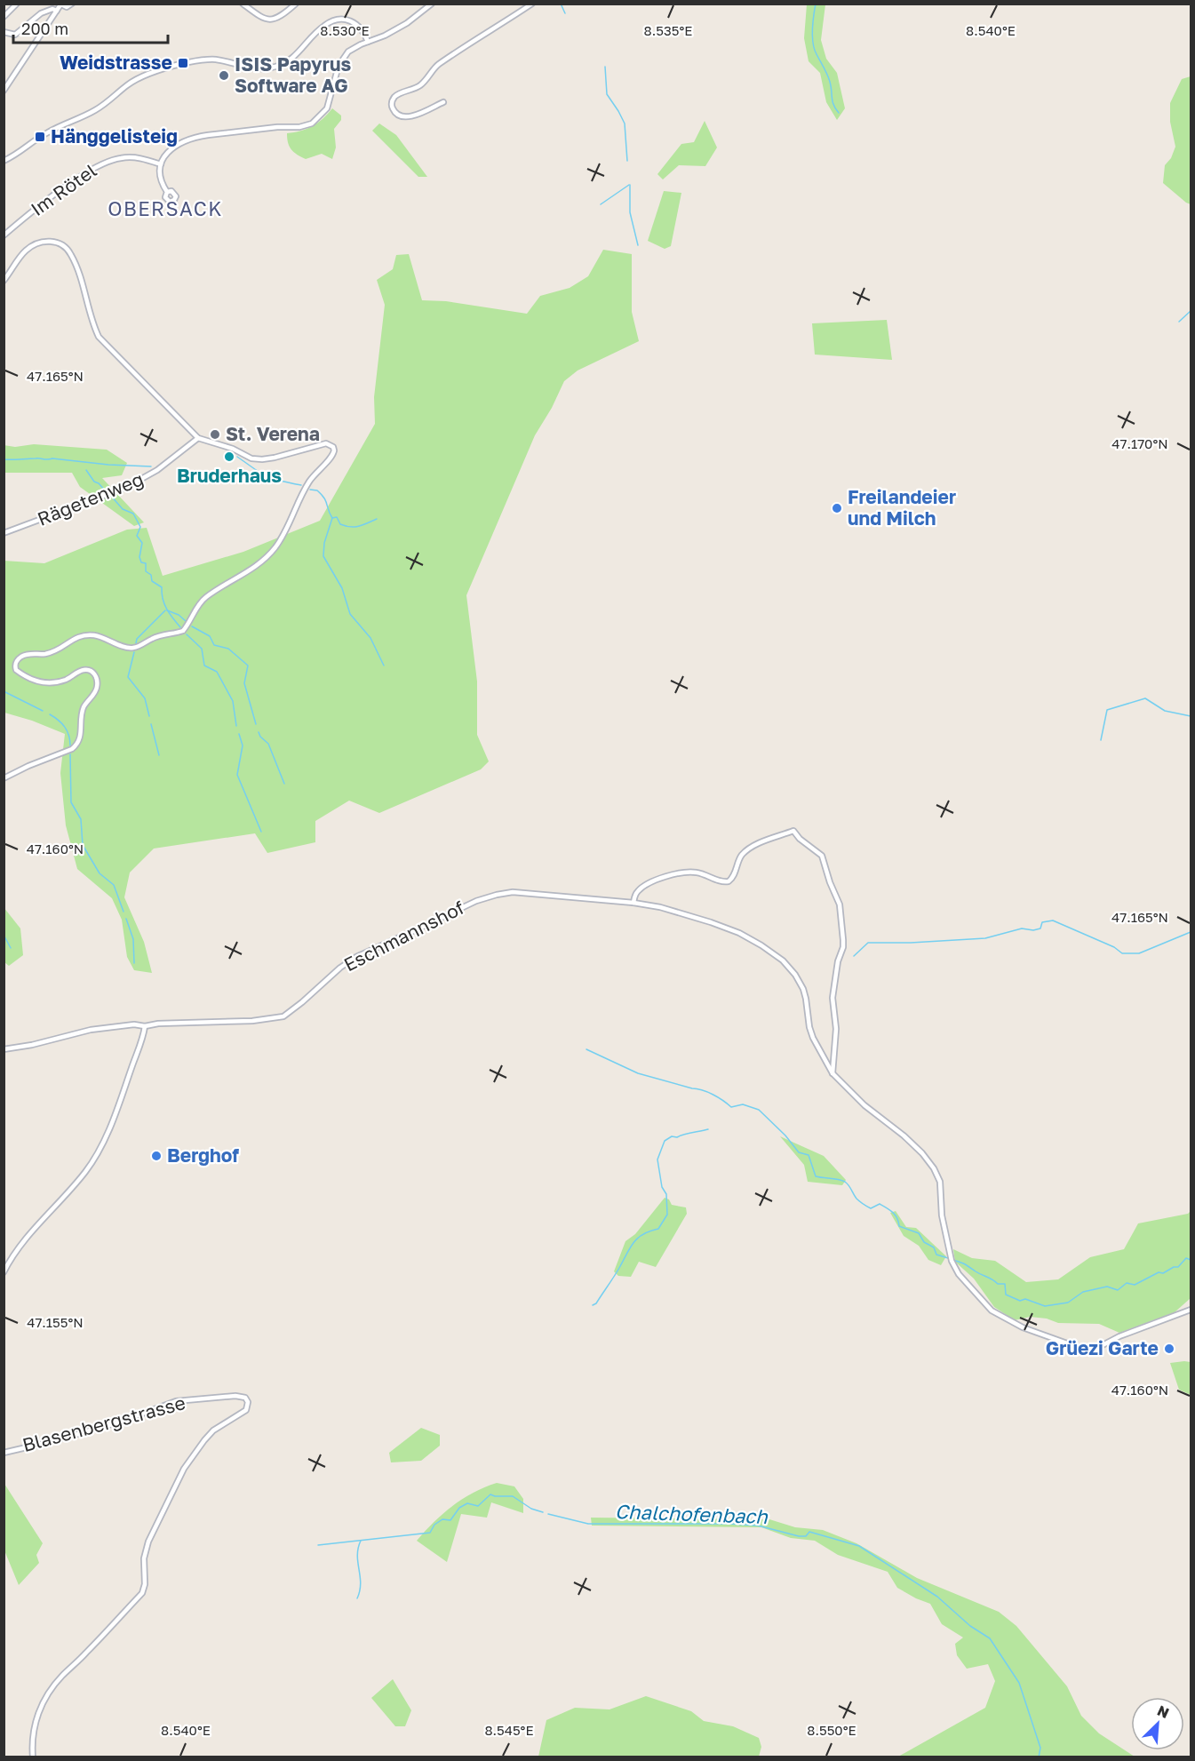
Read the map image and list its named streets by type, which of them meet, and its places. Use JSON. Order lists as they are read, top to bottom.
{
  "streets": {
    "street": [
      "Im Rötel",
      "Rägetenweg",
      "Eschmannshof",
      "Blasenbergstrasse"
    ]
  },
  "districts": ["OBERSACK"],
  "water": ["Chalchofenbach"],
  "places": {
    "transit": ["Weidstrasse", "Hänggelisteig"],
    "other": [
      "ISIS Papyrus Software AG",
      "St. Verena",
      "Bruderhaus",
      "Freilandeier und Milch",
      "Berghof",
      "Grüezi Garte"
    ]
  },
  "scale_bar": "200 m",
  "north": "top right",
  "coordinates": [
    "8.530°E",
    "8.535°E",
    "8.540°E",
    "47.165°N",
    "47.170°N",
    "47.160°N",
    "47.155°N",
    "8.545°E",
    "8.550°E"
  ]
}
